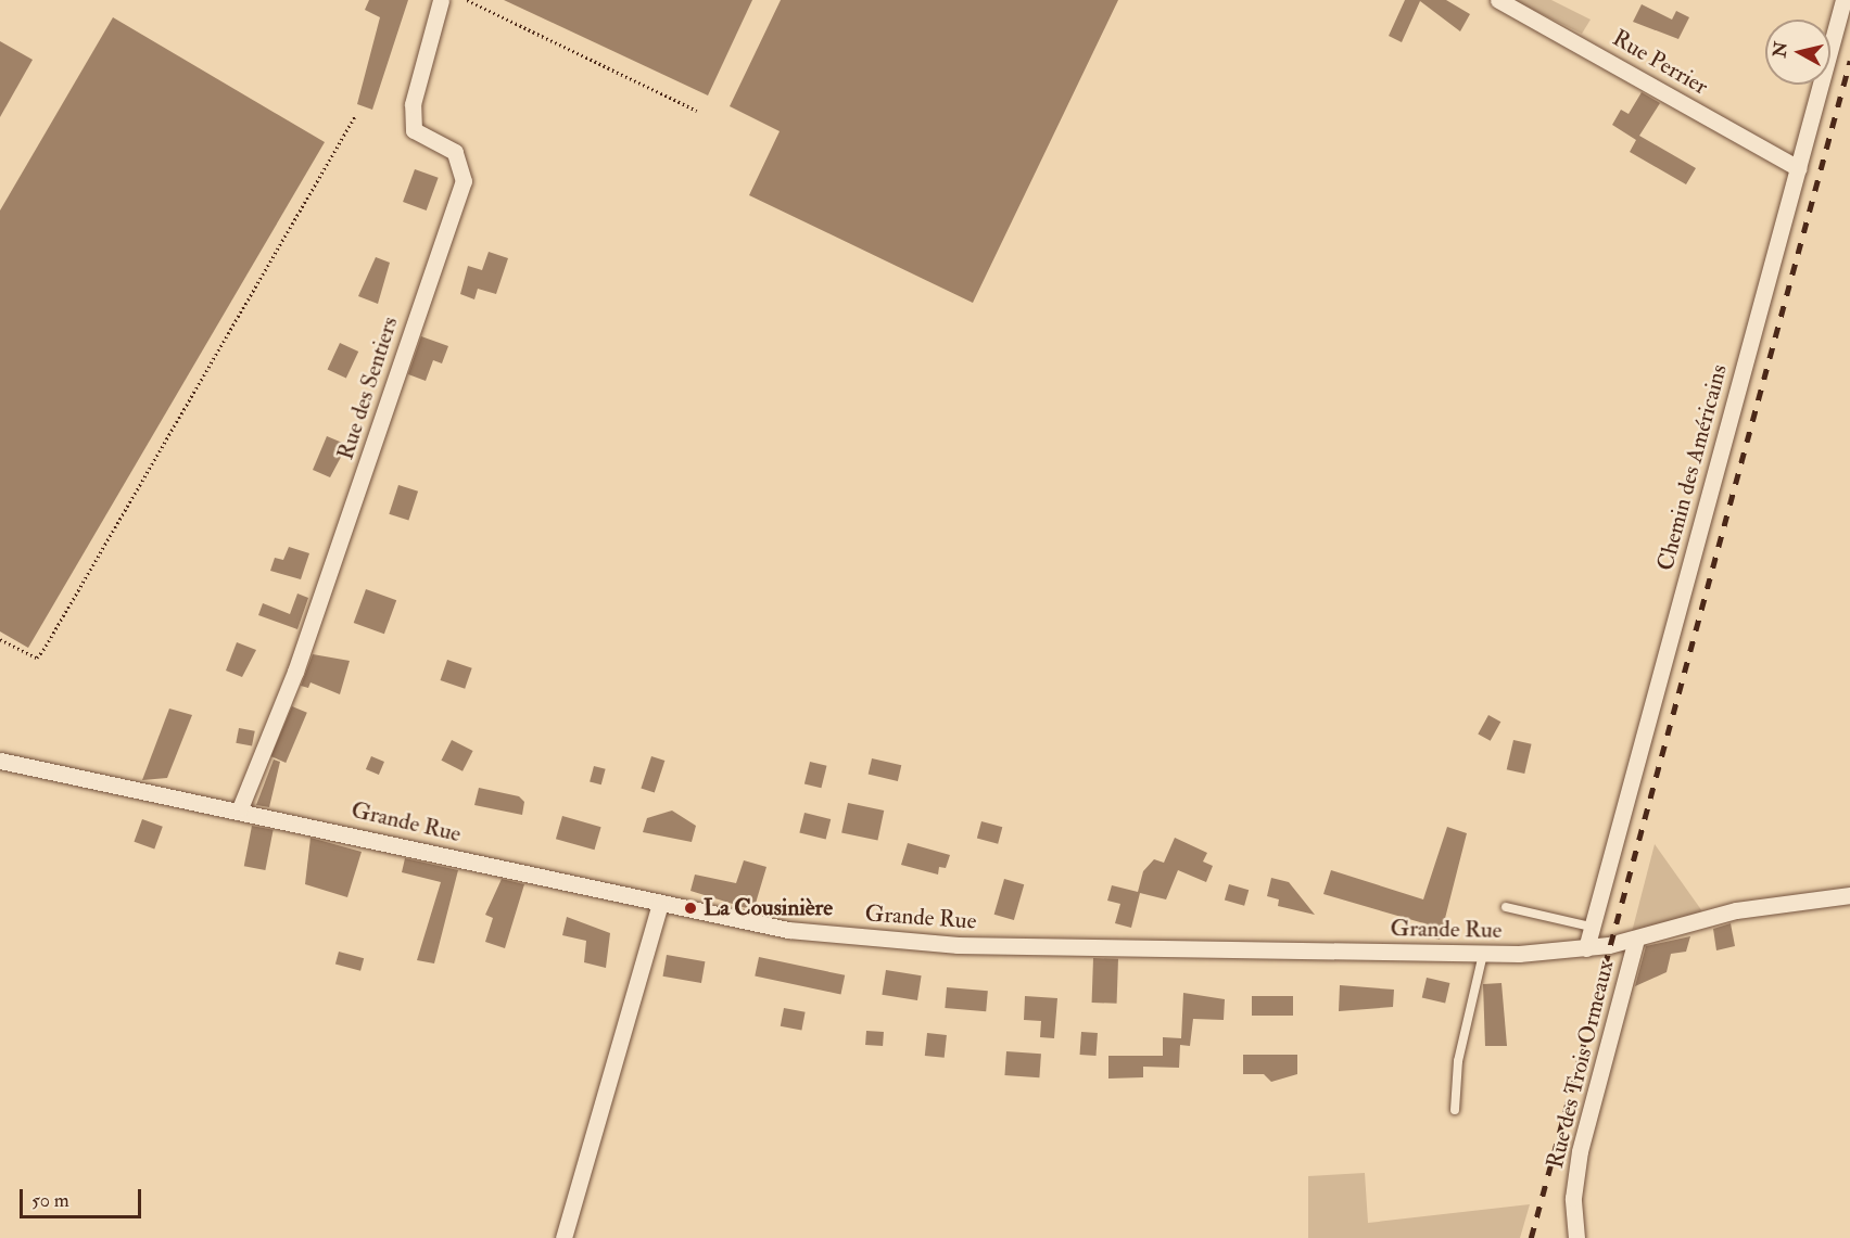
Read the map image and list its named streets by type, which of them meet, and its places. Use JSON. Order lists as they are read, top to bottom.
{
  "streets": {
    "street": [
      "Rue Perrier",
      "Rue des Sentiers",
      "Chemin des Américains",
      "Grande Rue",
      "Rue des Trois Ormeaux"
    ]
  },
  "crossings": [
    ["Rue Perrier", "Chemin des Américains"],
    ["Rue des Sentiers", "Grande Rue"],
    ["Chemin des Américains", "Grande Rue"],
    ["Grande Rue", "Rue des Trois Ormeaux"]
  ],
  "places": ["La Cousinière"],
  "scale_bar": "50 m",
  "north": "left"
}
